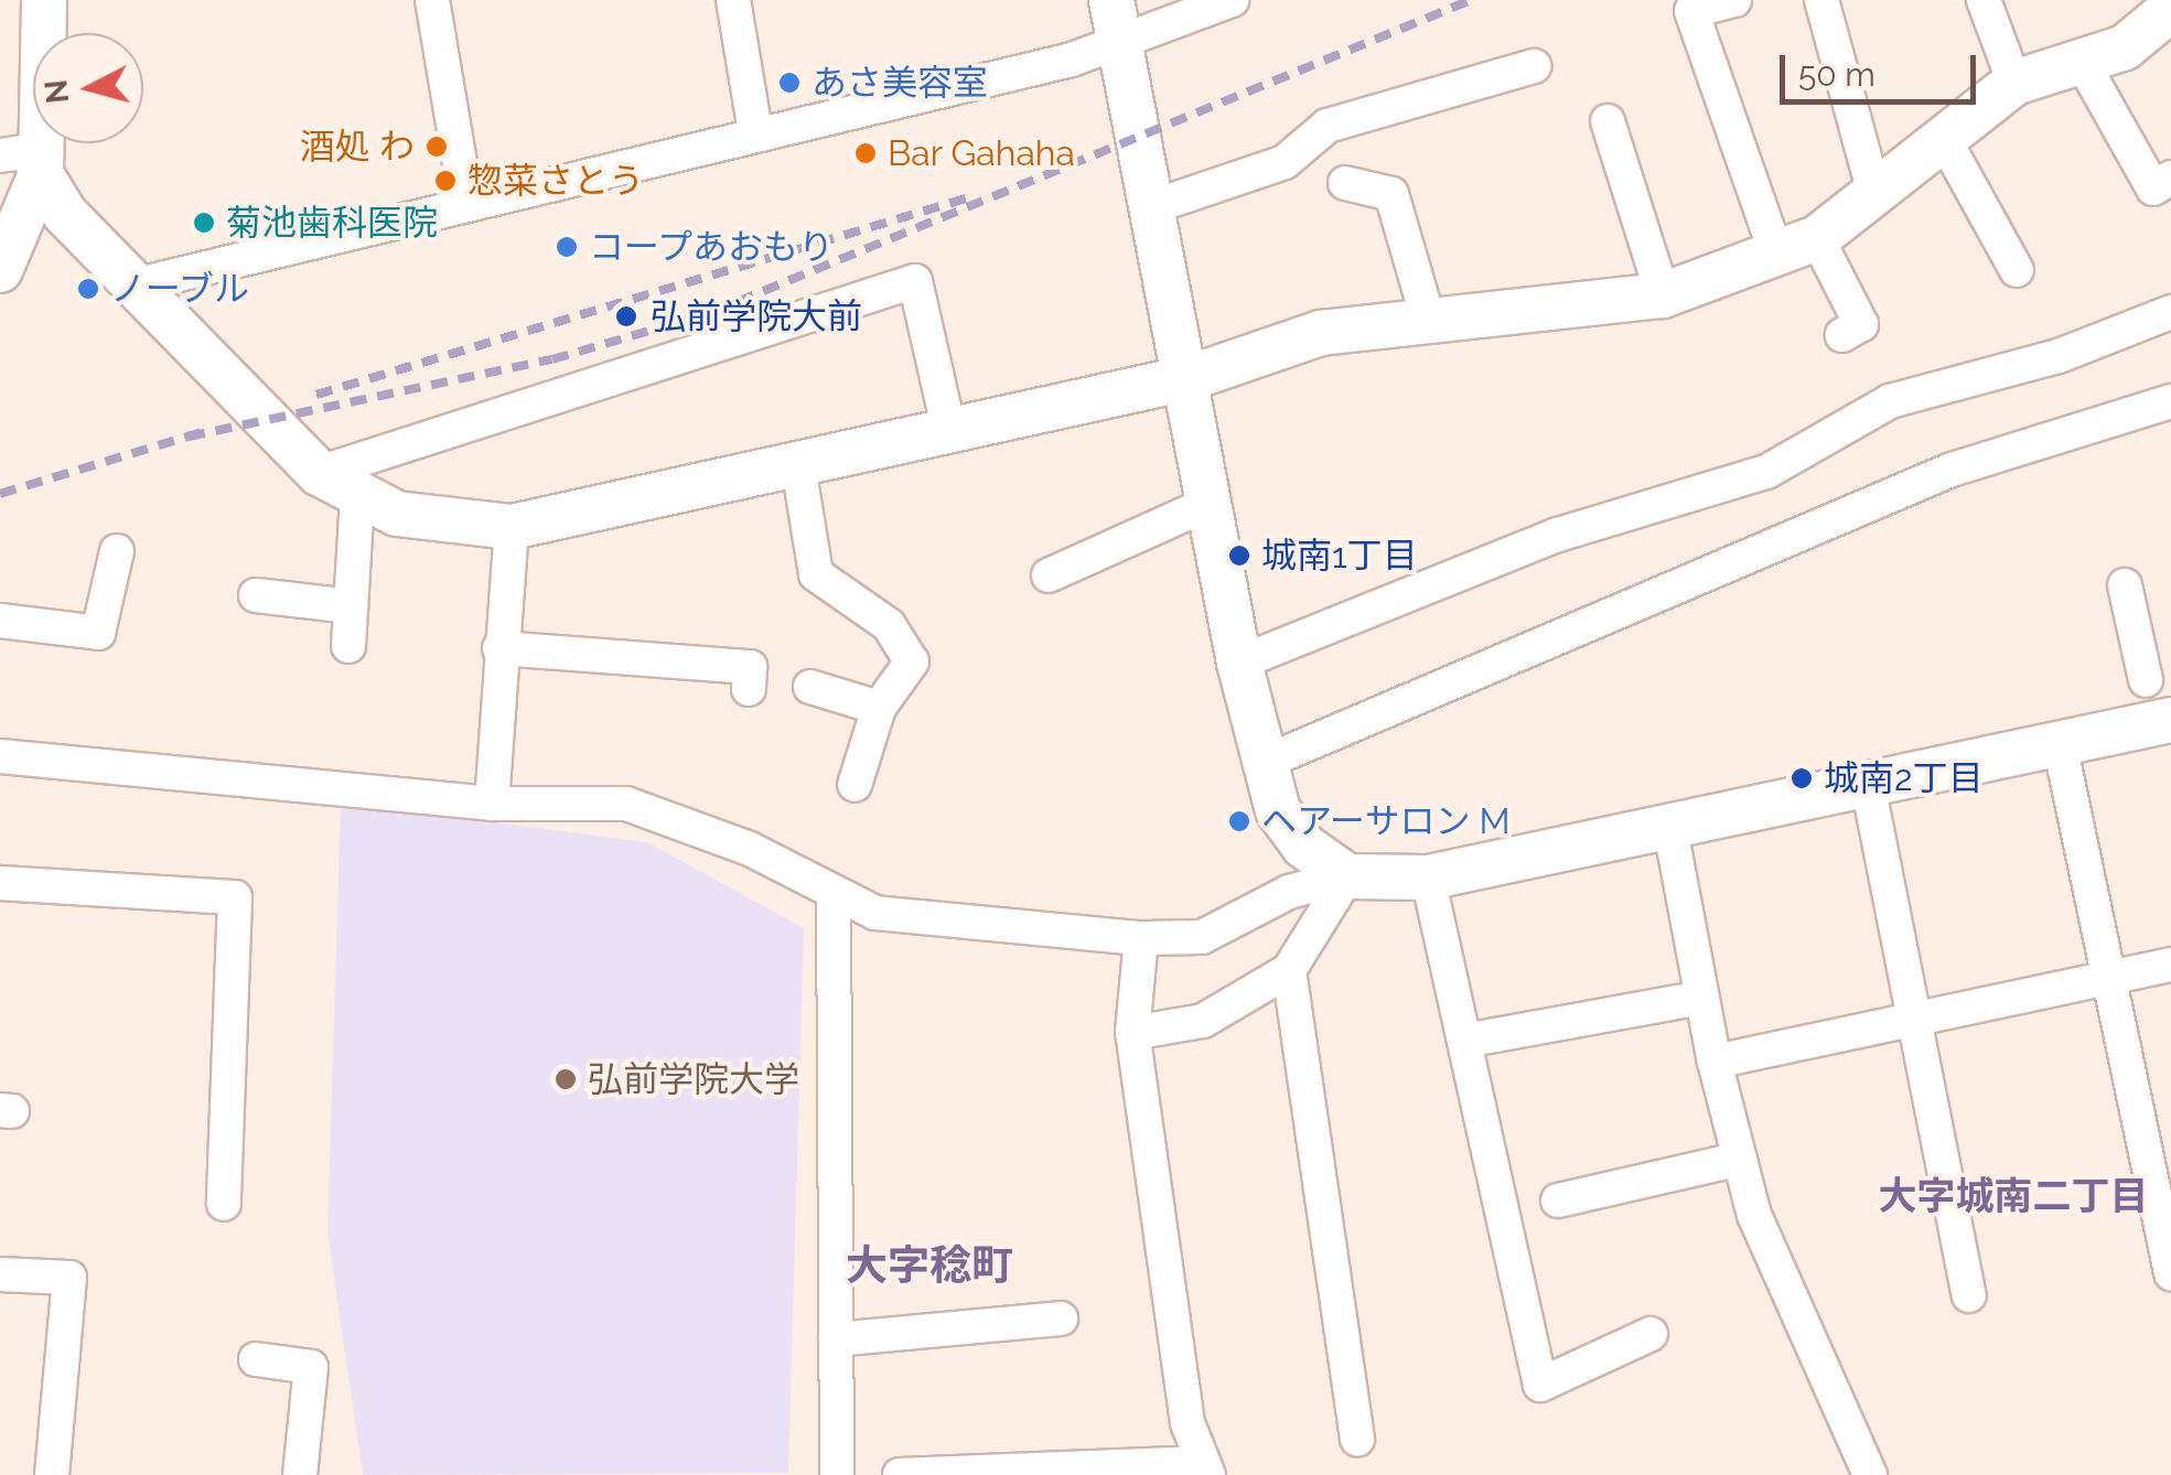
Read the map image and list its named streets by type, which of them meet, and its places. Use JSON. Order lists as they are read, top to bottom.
{
  "districts": ["大字城南二丁目", "大字稔町"],
  "places": [
    "あさ美容室",
    "酒処 わ",
    "Bar Gahaha",
    "惣菜さとう",
    "菊池歯科医院",
    "コープあおもり",
    "ノーブル",
    "弘前学院大前",
    "城南1丁目",
    "城南2丁目",
    "ヘアーサロン M",
    "弘前学院大学"
  ],
  "scale_bar": "50 m",
  "north": "left"
}
